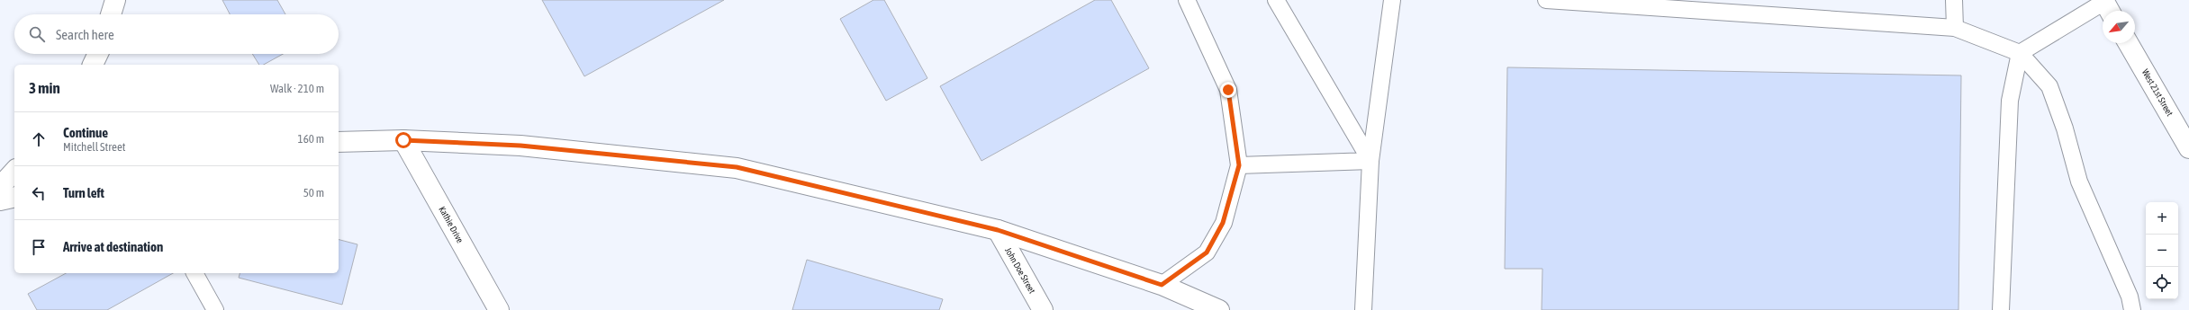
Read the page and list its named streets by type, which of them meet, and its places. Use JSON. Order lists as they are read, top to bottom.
{
  "streets": {
    "street": ["West 21st Street", "Kathie Drive", "John Doe Street"]
  },
  "north": "bottom left",
  "page": {
    "search": "Search here",
    "heading": ["3 min", "Walk · 210 m"],
    "list": [
      ["Continue", "Mitchell Street", "160 m"],
      ["Turn left", "50 m"],
      "Arrive at destination"
    ],
    "map_buttons": ["+", "−"]
  }
}
